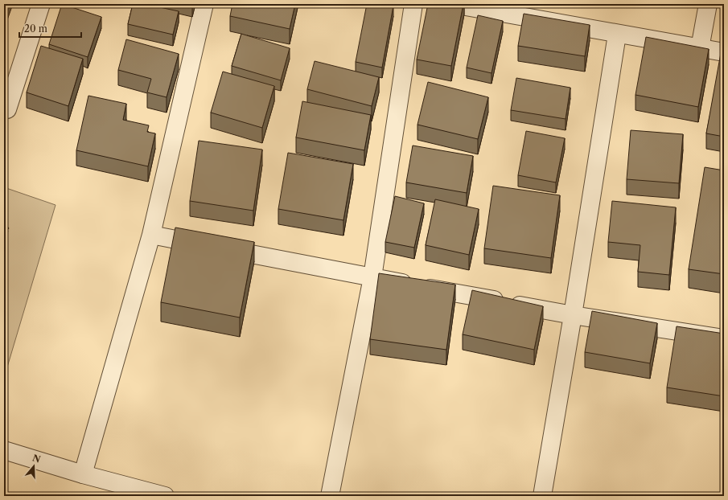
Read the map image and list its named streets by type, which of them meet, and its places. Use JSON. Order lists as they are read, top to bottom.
{
  "scale_bar": "20 m",
  "north": "top"
}
